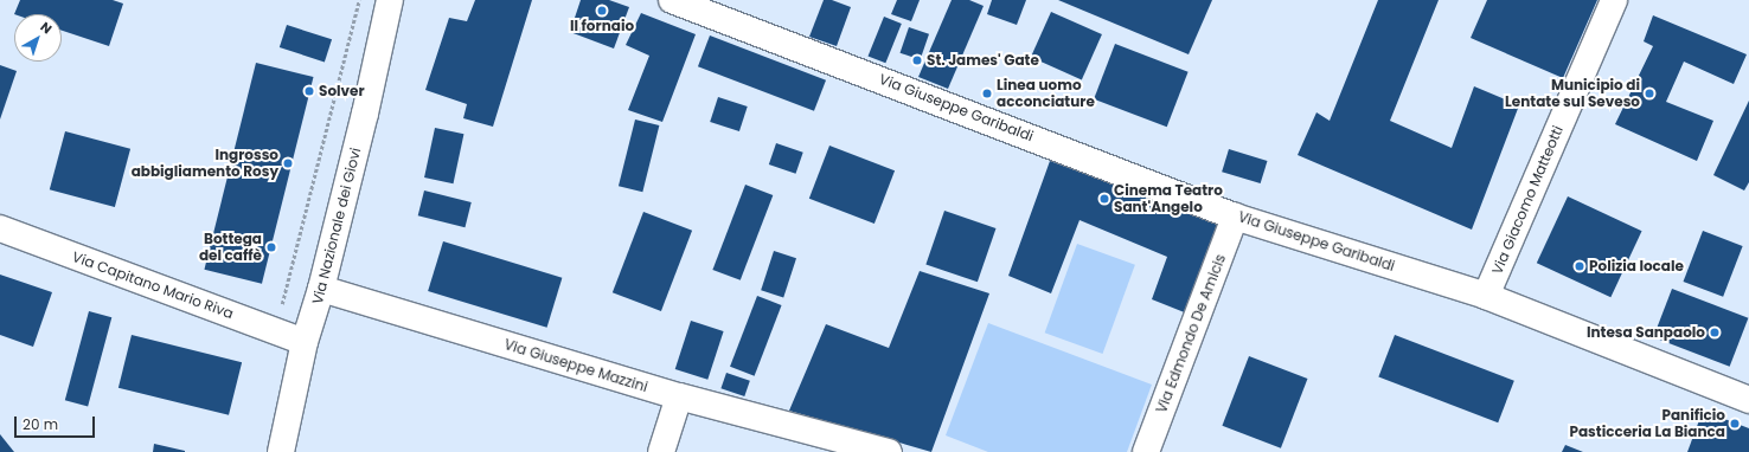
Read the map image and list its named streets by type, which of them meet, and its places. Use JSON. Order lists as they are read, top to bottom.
{
  "streets": {
    "street": [
      "Via Giuseppe Garibaldi",
      "Via Giacomo Matteotti",
      "Via Nazionale dei Giovi",
      "Via Capitano Mario Riva",
      "Via Edmondo De Amicis",
      "Via Giuseppe Mazzini"
    ]
  },
  "crossings": [
    ["Via Giuseppe Garibaldi", "Via Giacomo Matteotti"],
    ["Via Giuseppe Garibaldi", "Via Edmondo De Amicis"],
    ["Via Nazionale dei Giovi", "Via Capitano Mario Riva"],
    ["Via Nazionale dei Giovi", "Via Giuseppe Mazzini"]
  ],
  "places": [
    "Il fornaio",
    "St. James' Gate",
    "Solver",
    "Linea uomo acconciature",
    "Municipio di Lentate sul Seveso",
    "Ingrosso abbigliamento Rosy",
    "Cinema Teatro Sant'Angelo",
    "Bottega del caffè",
    "Polizia locale",
    "Intesa Sanpaolo",
    "Panificio Pasticceria La Bianca"
  ],
  "scale_bar": "20 m",
  "north": "top right"
}
